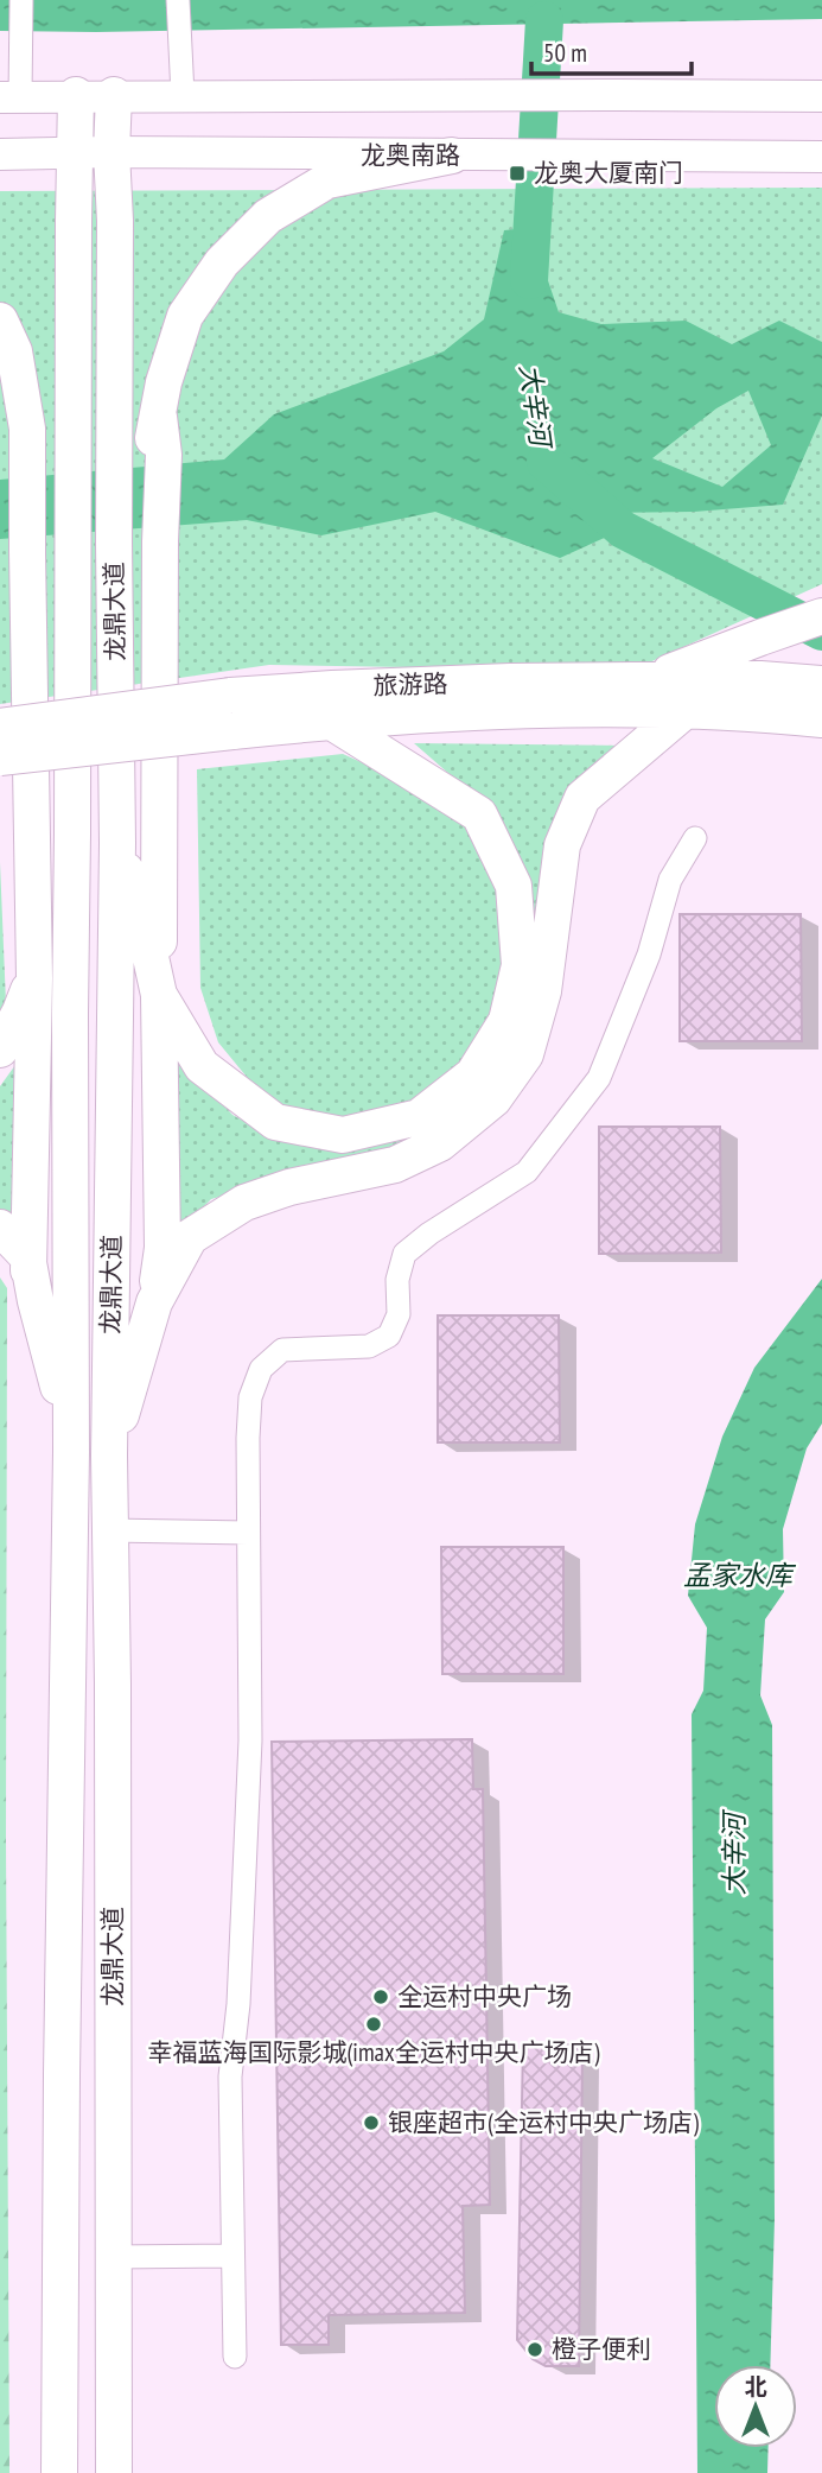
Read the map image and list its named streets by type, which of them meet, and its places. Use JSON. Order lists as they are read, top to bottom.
{
  "streets": {
    "main road": ["龙奥南路", "龙鼎大道", "旅游路"]
  },
  "crossings": [
    ["龙奥南路", "龙鼎大道"]
  ],
  "water": ["大辛河", "孟家水库"],
  "places": {
    "transit": ["龙奥大厦南门"],
    "other": [
      "全运村中央广场",
      "幸福蓝海国际影城(imax全运村中央广场店)",
      "银座超市(全运村中央广场店)",
      "橙子便利"
    ]
  },
  "scale_bar": "50 m",
  "north": "top"
}
